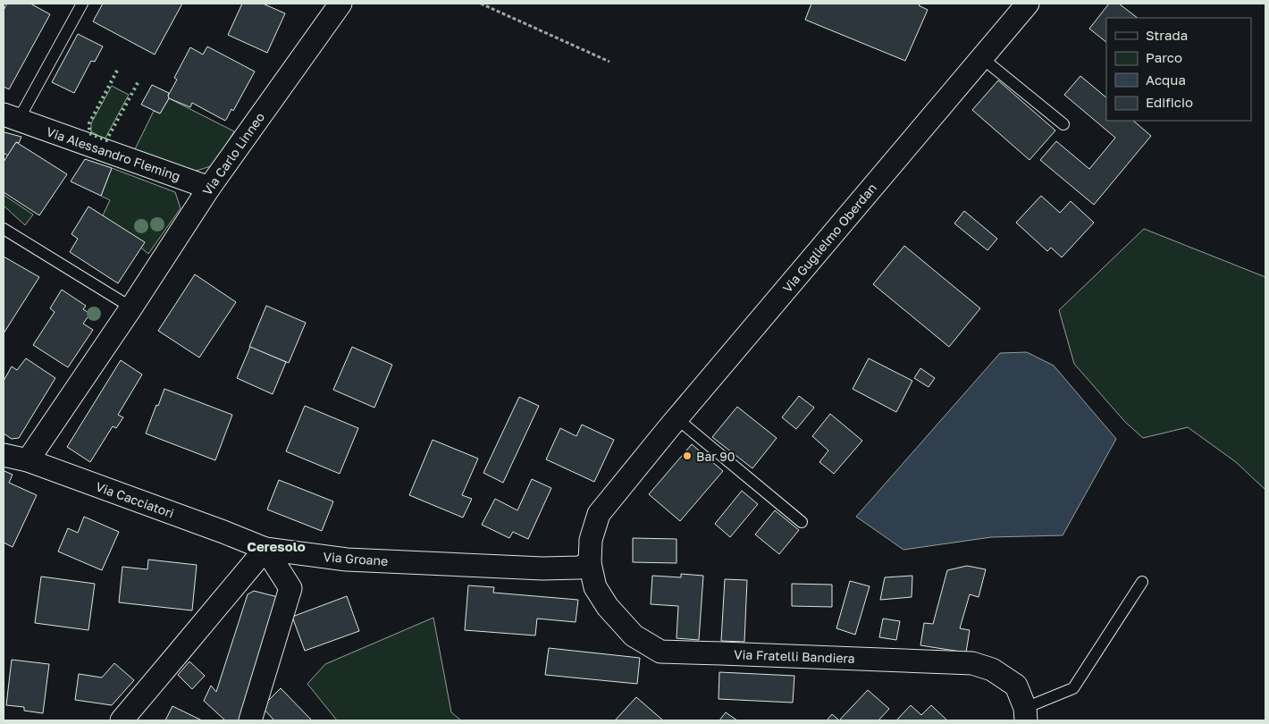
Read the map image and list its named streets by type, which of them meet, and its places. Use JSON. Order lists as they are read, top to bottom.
{
  "streets": {
    "street": [
      "Via Alessandro Fleming",
      "Via Carlo Linneo",
      "Via Guglielmo Oberdan",
      "Via Cacciatori",
      "Via Groane",
      "Via Fratelli Bandiera"
    ]
  },
  "crossings": [
    ["Via Alessandro Fleming", "Via Carlo Linneo"],
    ["Via Carlo Linneo", "Via Cacciatori"],
    ["Via Guglielmo Oberdan", "Via Groane"],
    ["Via Guglielmo Oberdan", "Via Fratelli Bandiera"],
    ["Via Cacciatori", "Via Groane"],
    ["Via Groane", "Via Fratelli Bandiera"]
  ],
  "districts": ["Ceresolo"],
  "places": ["Bar 90"],
  "legend": [
    "Strada",
    "Parco",
    "Acqua",
    "Edificio"
  ]
}
